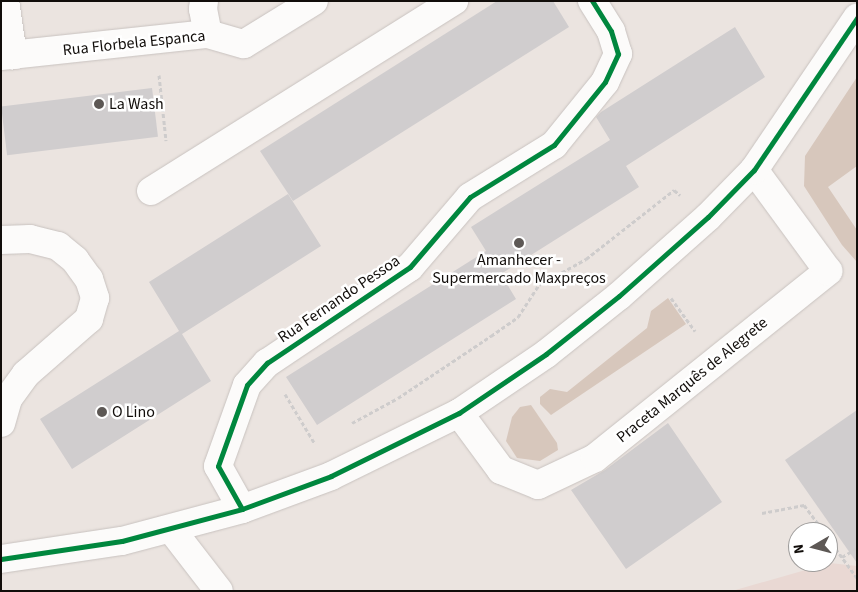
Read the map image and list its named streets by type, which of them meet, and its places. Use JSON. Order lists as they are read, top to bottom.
{
  "streets": {
    "street": ["Rua Florbela Espanca", "Rua Fernando Pessoa", "Praceta Marquês de Alegrete"]
  },
  "places": ["La Wash", "Amanhecer - Supermercado Maxpreços", "O Lino"],
  "north": "left"
}
